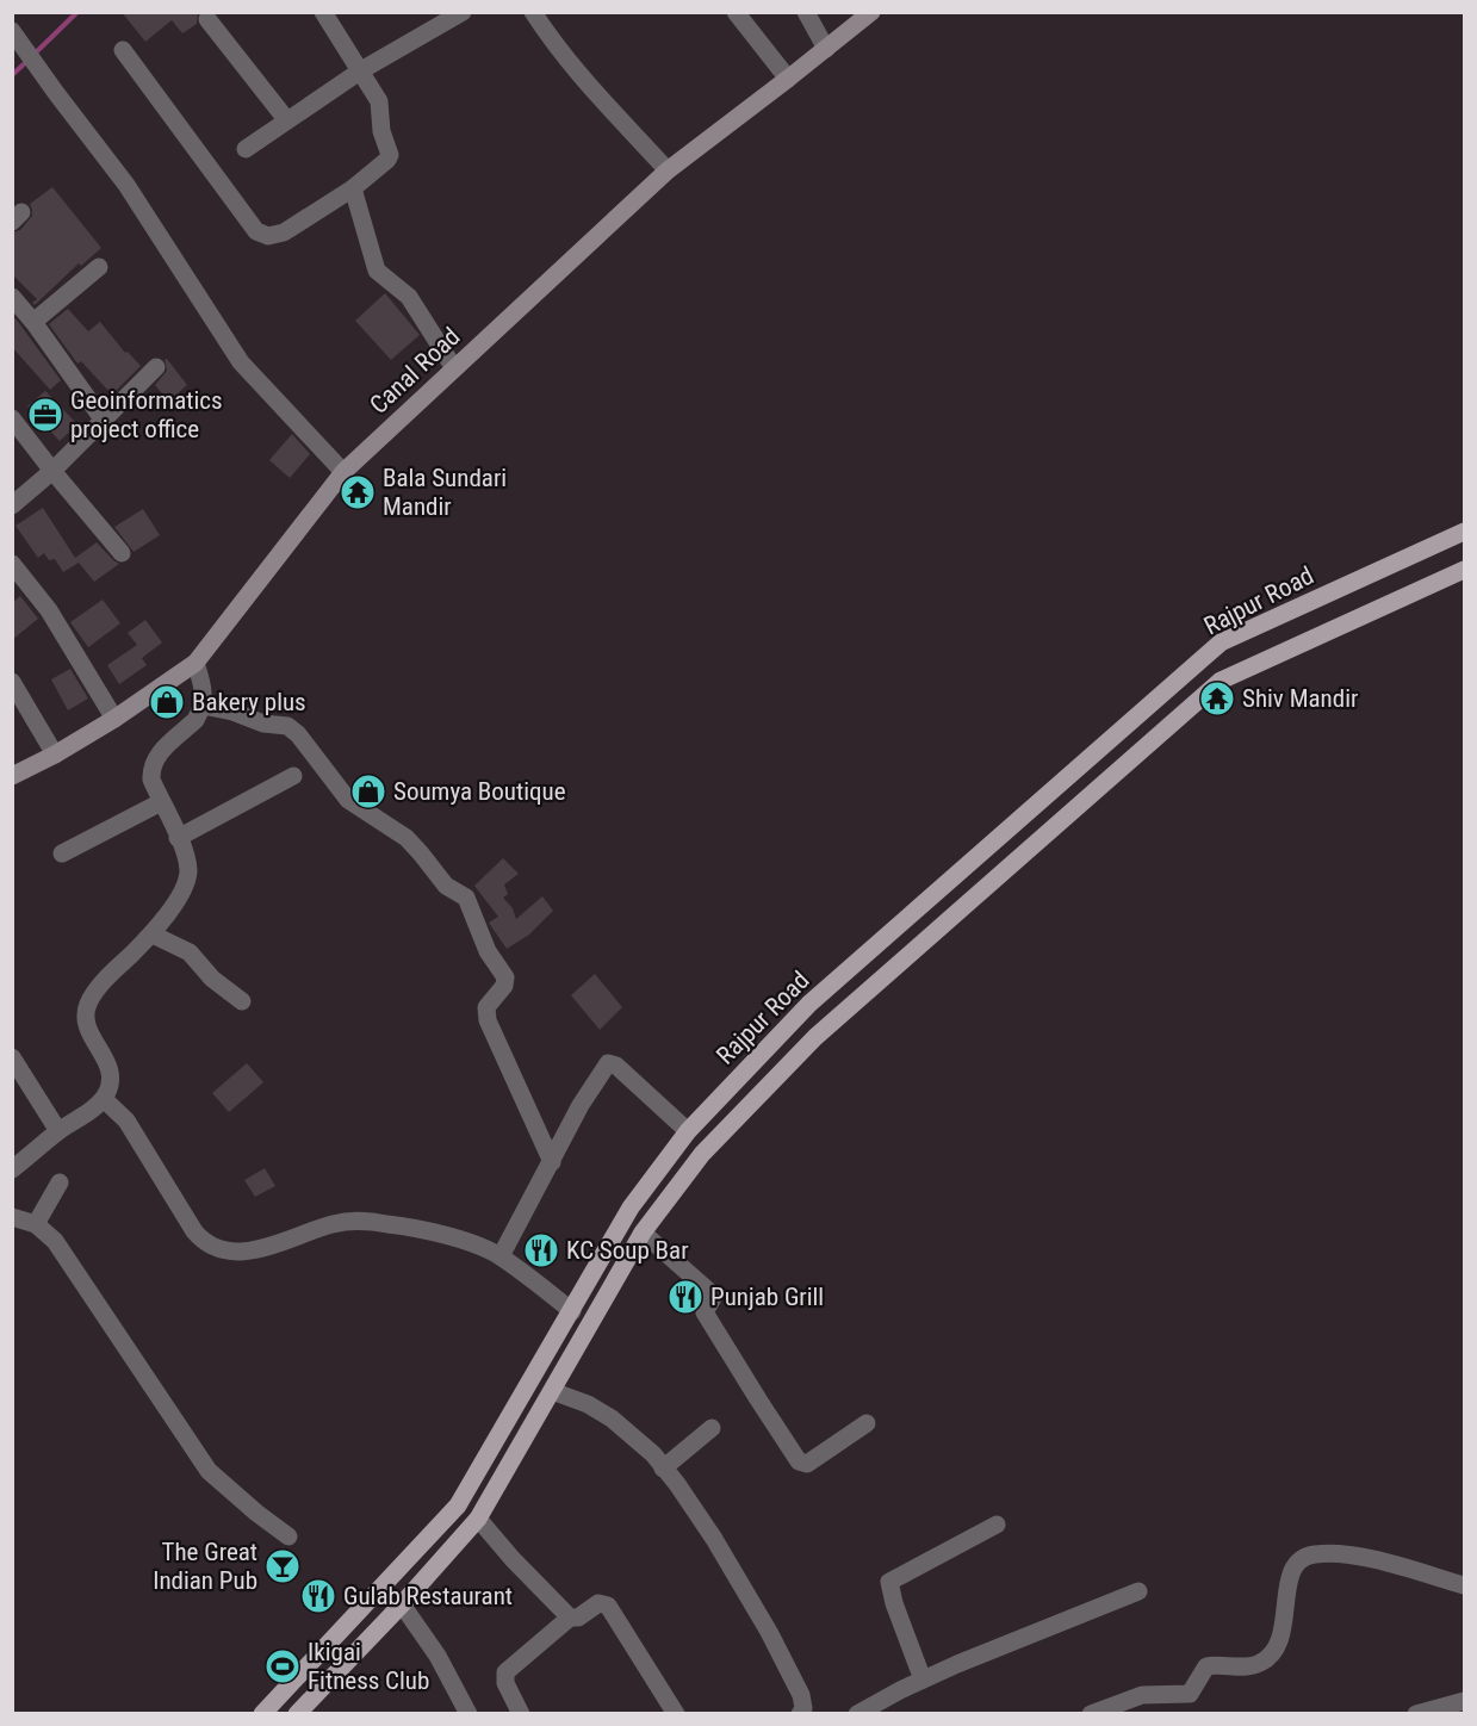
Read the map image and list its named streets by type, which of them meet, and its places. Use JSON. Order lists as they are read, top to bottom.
{
  "streets": {
    "main road": ["Rajpur Road"],
    "street": ["Canal Road"]
  },
  "places": {
    "office": ["Geoinformatics project office"],
    "temple": ["Bala Sundari Mandir", "Shiv Mandir"],
    "shop": ["Bakery plus", "Soumya Boutique"],
    "restaurant": ["KC Soup Bar", "Punjab Grill", "Gulab Restaurant"],
    "bar": ["The Great Indian Pub"],
    "sports": ["Ikigai Fitness Club"]
  }
}
